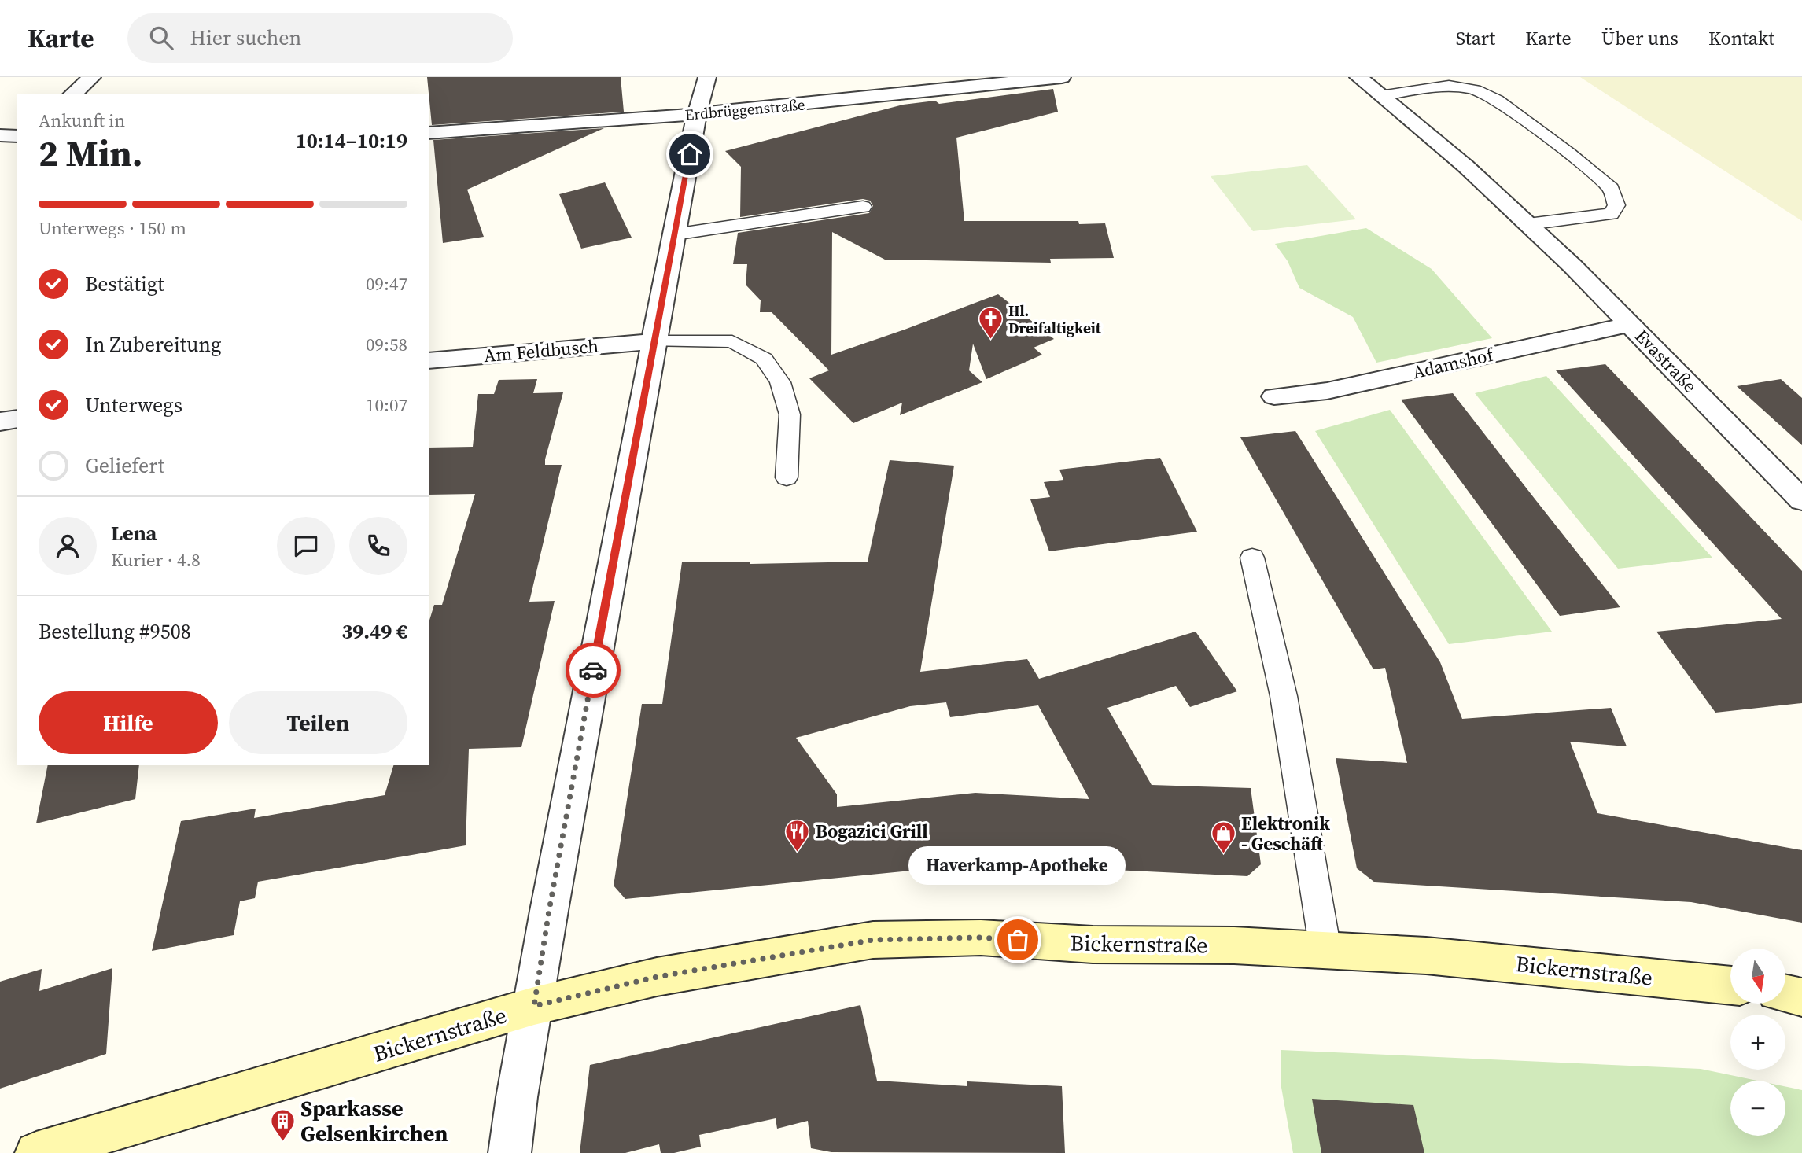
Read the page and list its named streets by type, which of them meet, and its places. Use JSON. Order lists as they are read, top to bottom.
{
  "streets": {
    "street": [
      "Erdbrüggenstraße",
      "Am Feldbusch",
      "Evastraße",
      "Adamshof",
      "Bickernstraße"
    ]
  },
  "crossings": [
    ["Evastraße", "Adamshof"]
  ],
  "places": {
    "church": ["Hl. Dreifaltigkeit"],
    "restaurant": ["Bogazici Grill"],
    "shop": ["Elektronik - Geschäft"],
    "other": ["Haverkamp-Apotheke"],
    "building": ["Sparkasse Gelsenkirchen"]
  },
  "north": "bottom",
  "page": {
    "header": "Karte",
    "search": "Hier suchen",
    "nav": [
      "Start",
      "Karte",
      "Über uns",
      "Kontakt"
    ],
    "heading": ["2 Min.", "Ankunft in", "10:14–10:19"],
    "panel": [
      "Lena",
      "Kurier · 4.8",
      "Bestellung #9508",
      "39.49 €"
    ],
    "bar": "Unterwegs · 150 m",
    "list": [
      ["Bestätigt", "09:47"],
      ["In Zubereitung", "09:58"],
      ["Unterwegs", "10:07"],
      "Geliefert"
    ],
    "buttons": ["Hilfe", "Teilen"],
    "bubble": "Haverkamp-Apotheke",
    "map_buttons": ["+", "−"]
  }
}
